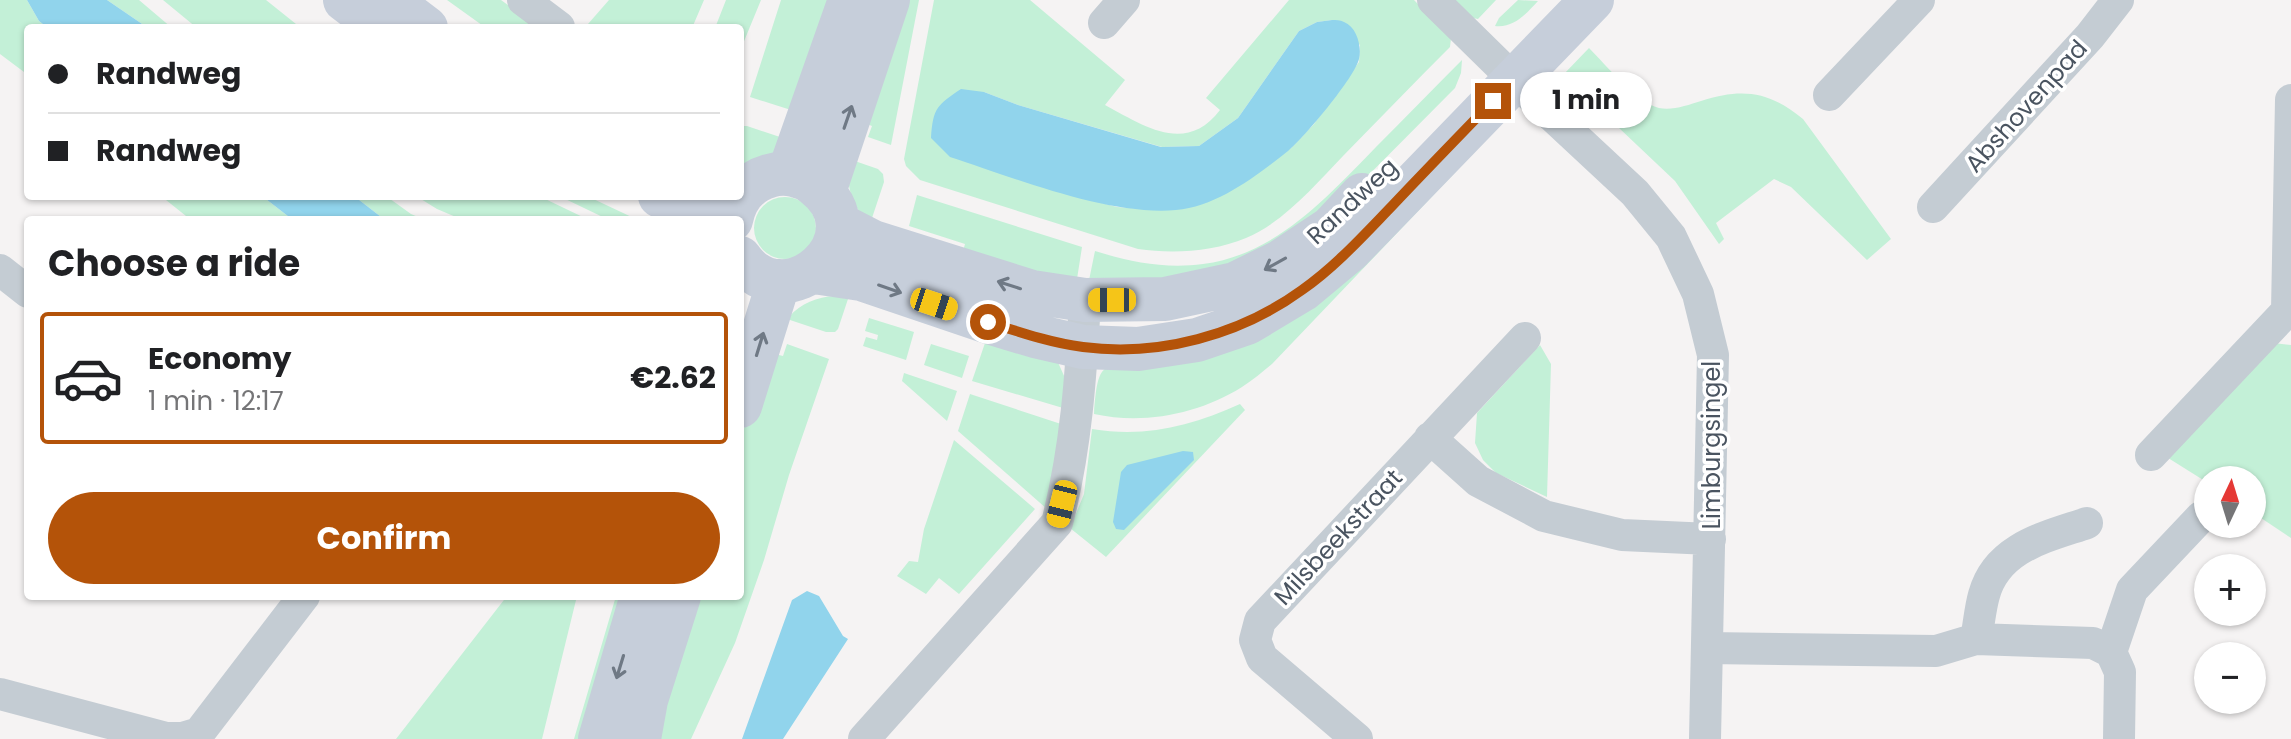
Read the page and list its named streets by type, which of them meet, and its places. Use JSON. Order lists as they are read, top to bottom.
{
  "streets": {
    "street": [
      "Abshovenpad",
      "Randweg",
      "Limburgsingel",
      "Milsbeekstraat"
    ]
  },
  "crossings": [
    ["Randweg", "Limburgsingel"]
  ],
  "north": "top",
  "page": {
    "banner": ["Randweg", "Randweg"],
    "bubble": "1 min",
    "heading": "Choose a ride",
    "list": [
      {
        "name": "Economy",
        "note": "1 min · 12:17",
        "value": "€2.62"
      }
    ],
    "map_buttons": ["+", "−"],
    "buttons": "Confirm"
  }
}
